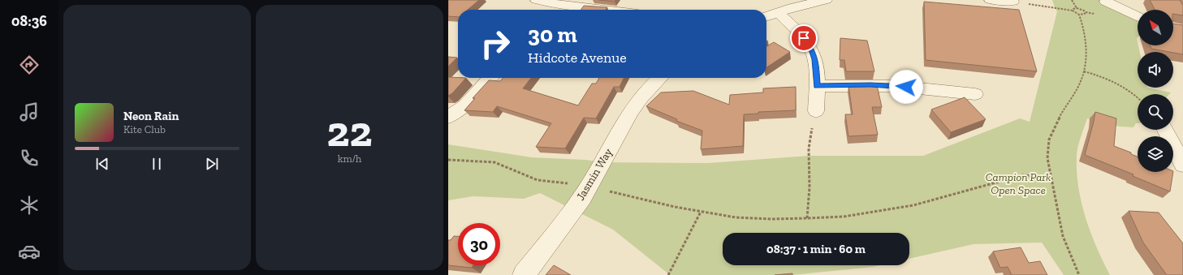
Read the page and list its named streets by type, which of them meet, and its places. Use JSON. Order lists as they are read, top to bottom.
{
  "streets": {
    "street": ["Jasmin Way"]
  },
  "parks": ["Campion Park Open Space"],
  "north": "top left",
  "page": {
    "tabs": "08:36",
    "tile": ["22", "km/h"],
    "turn": ["30 m", "Hidcote Avenue"],
    "song": ["Neon Rain", "Kite Club"],
    "limit": "30",
    "trip": "08:37 · 1 min · 60 m"
  }
}
